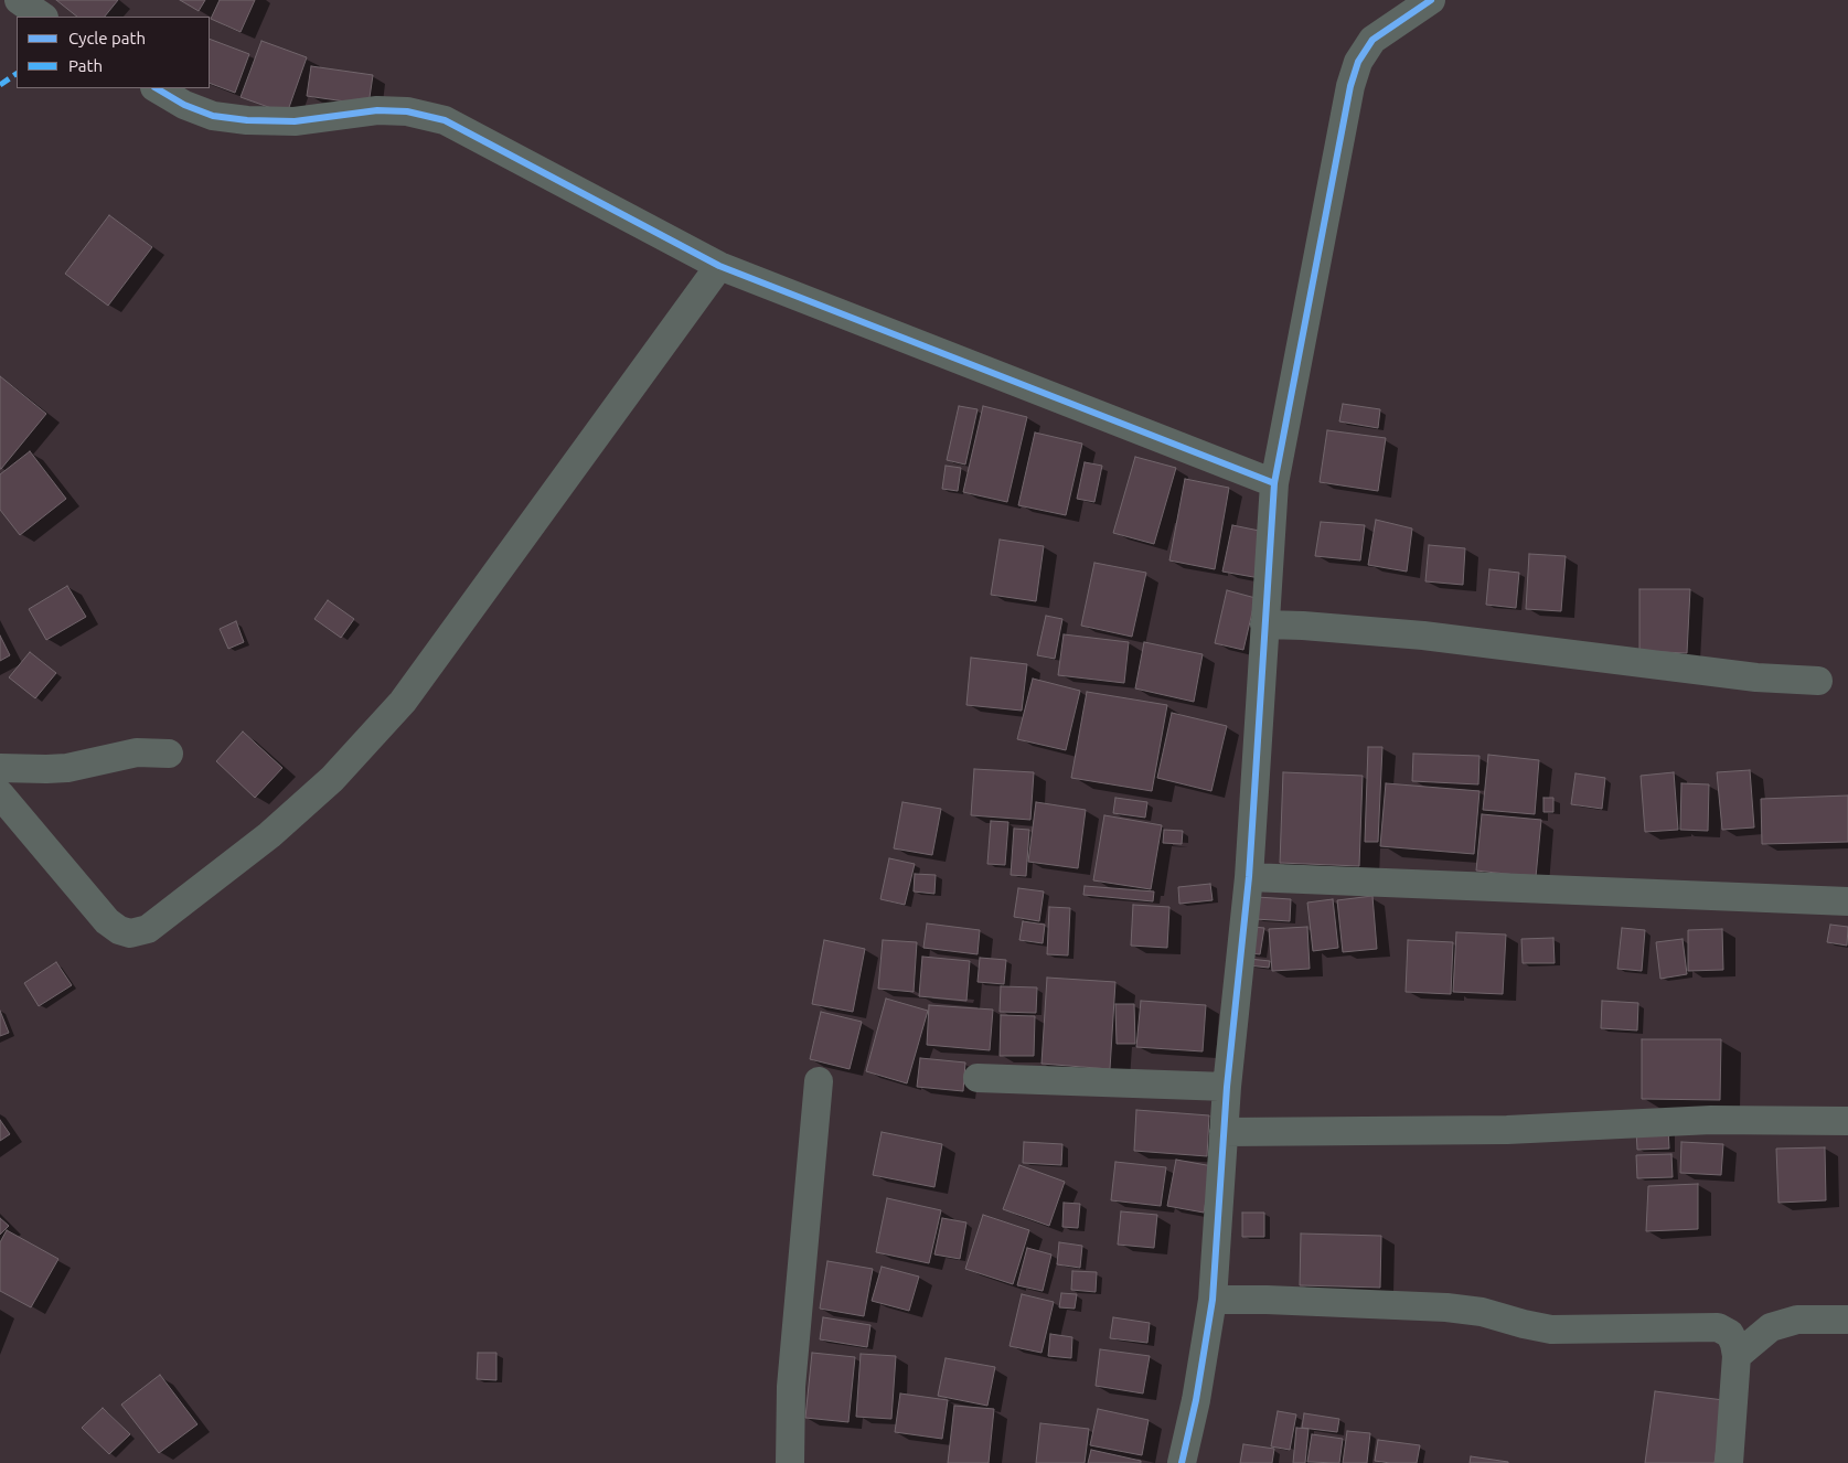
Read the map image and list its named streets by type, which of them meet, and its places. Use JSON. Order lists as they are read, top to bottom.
{
  "legend": ["Cycle path", "Path"]
}
